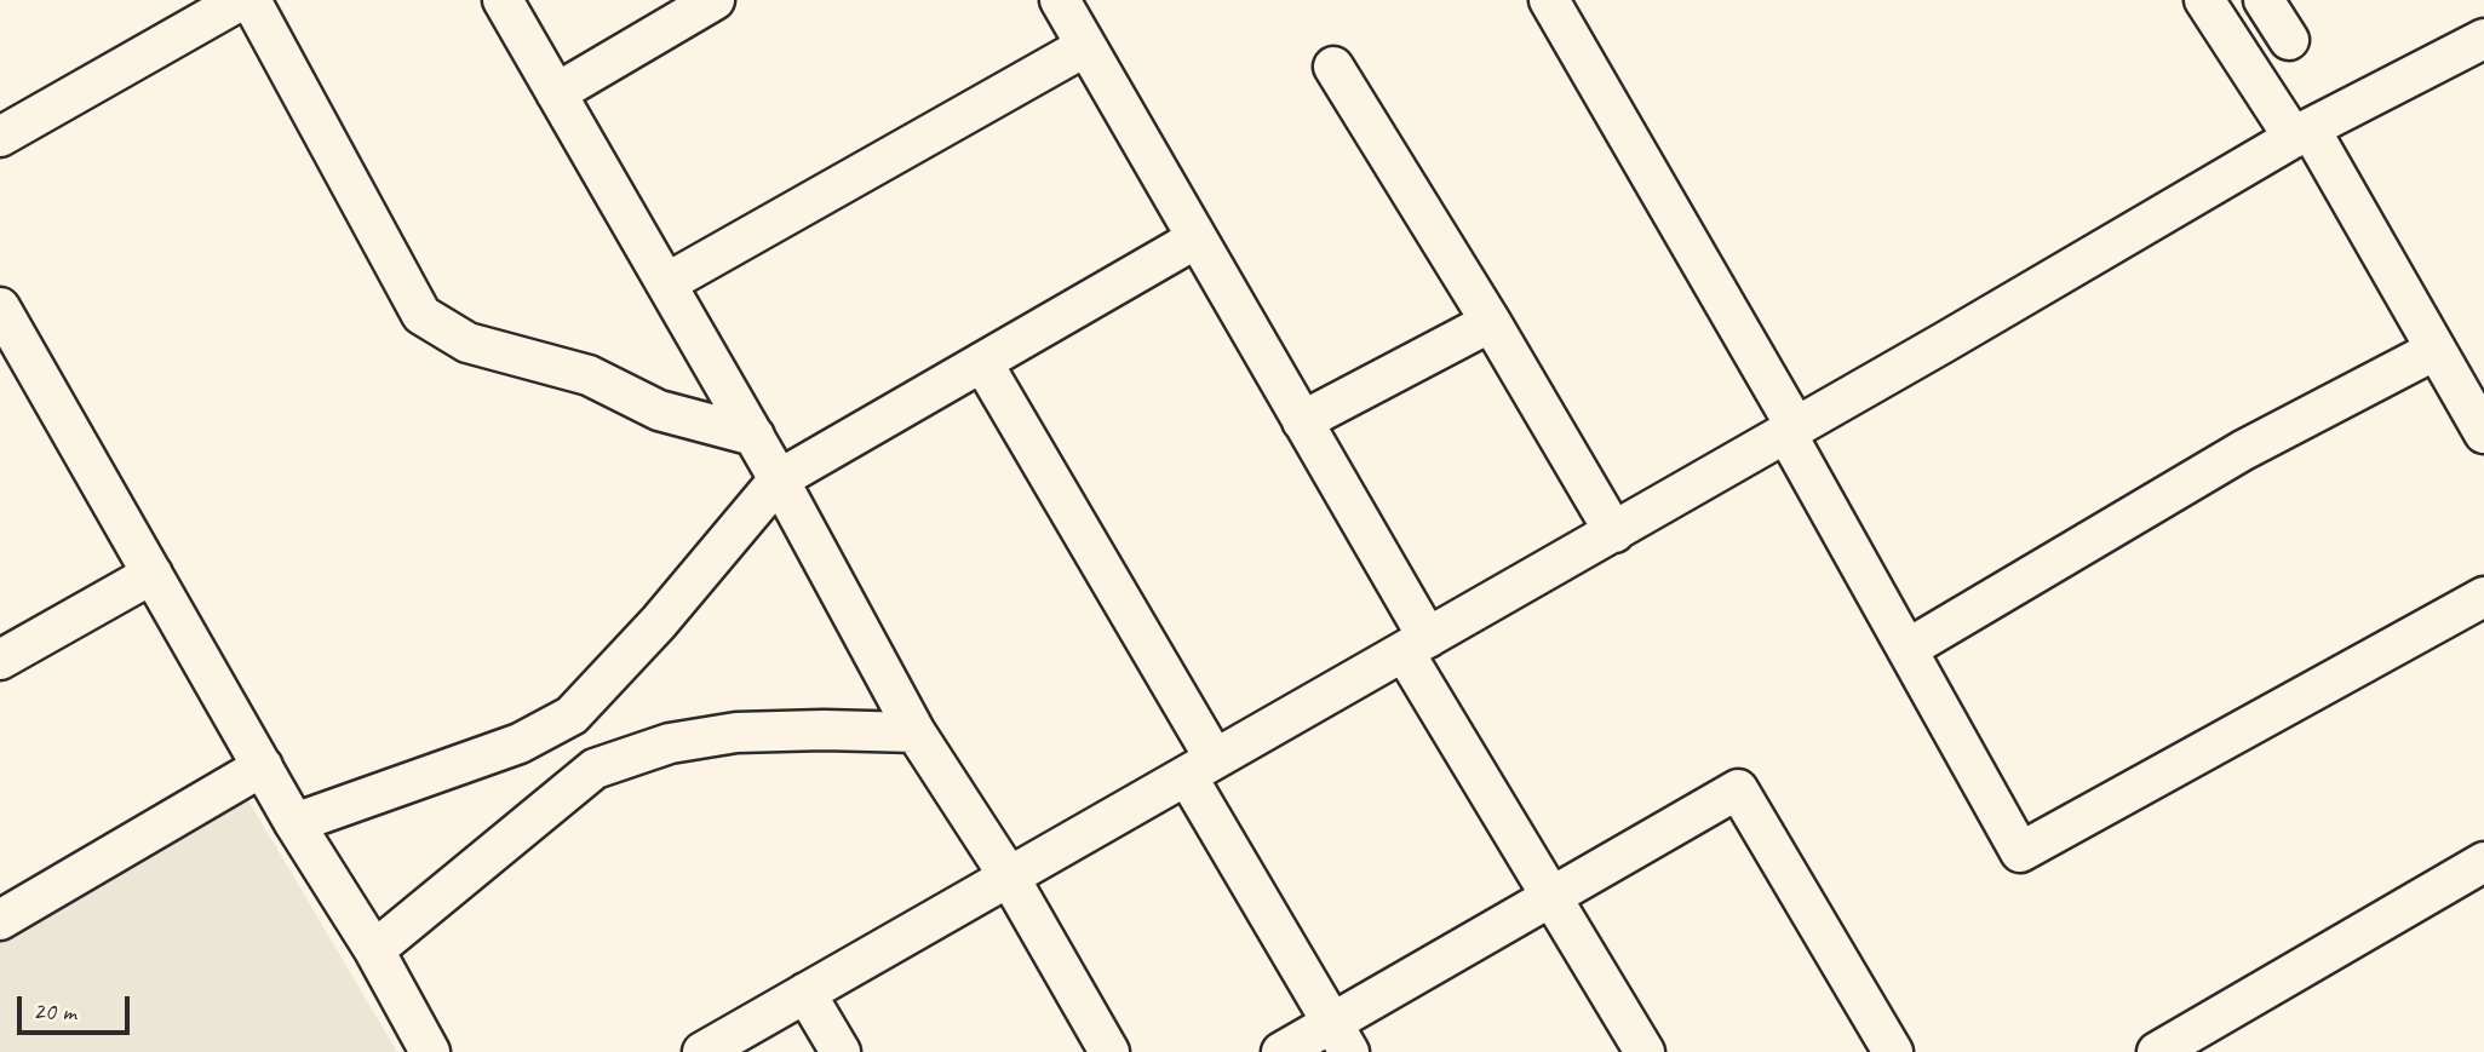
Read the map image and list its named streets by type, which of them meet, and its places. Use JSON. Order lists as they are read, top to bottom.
{
  "scale_bar": "20 m"
}
